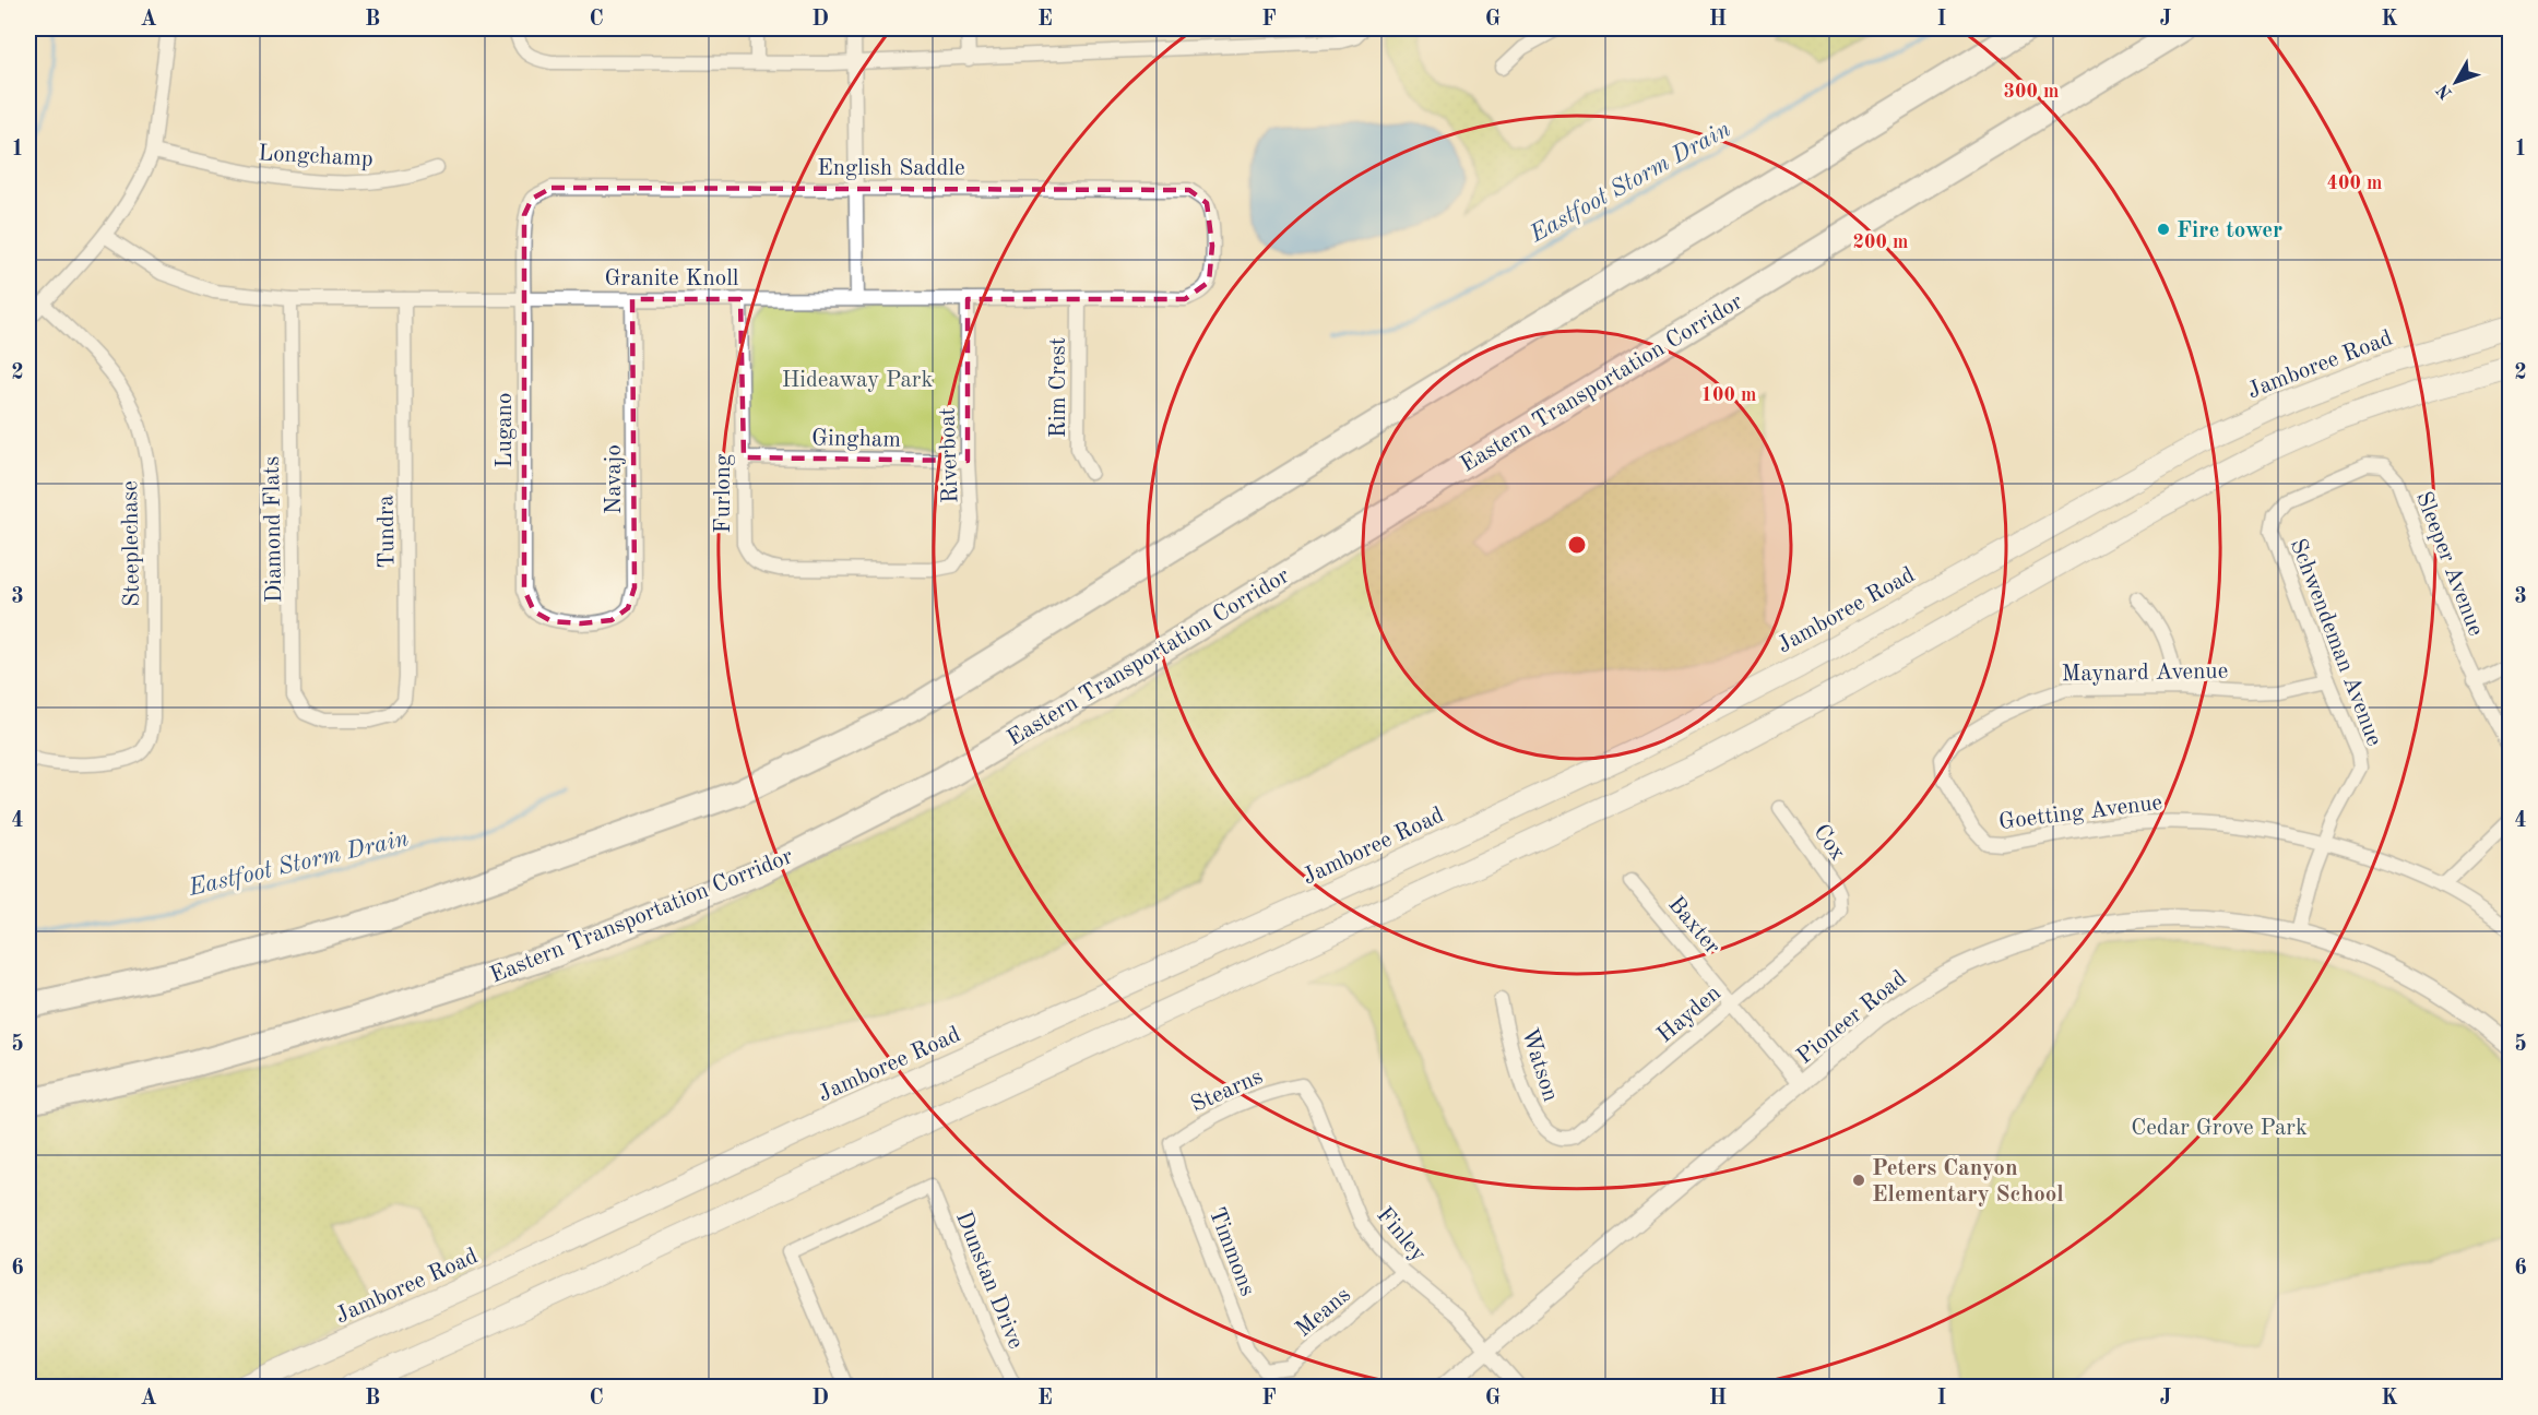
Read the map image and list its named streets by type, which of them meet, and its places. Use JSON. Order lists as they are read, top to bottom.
{
  "streets": {
    "highway": ["Eastern Transportation Corridor"],
    "main road": ["Jamboree Road"],
    "street": [
      "Longchamp",
      "English Saddle",
      "Granite Knoll",
      "Rim Crest",
      "Lugano",
      "Gingham",
      "Riverboat",
      "Navajo",
      "Furlong",
      "Diamond Flats",
      "Tundra",
      "Steeplechase",
      "Sleeper Avenue",
      "Schwendeman Avenue",
      "Maynard Avenue",
      "Goetting Avenue",
      "Cox",
      "Baxter",
      "Hayden",
      "Pioneer Road",
      "Watson",
      "Stearns",
      "Finley",
      "Timmons",
      "Dunstan Drive",
      "Means"
    ]
  },
  "crossings": [
    ["English Saddle", "Granite Knoll"],
    ["English Saddle", "Lugano"],
    ["Granite Knoll", "Rim Crest"],
    ["Granite Knoll", "Lugano"],
    ["Granite Knoll", "Riverboat"],
    ["Granite Knoll", "Navajo"],
    ["Granite Knoll", "Furlong"],
    ["Granite Knoll", "Diamond Flats"],
    ["Granite Knoll", "Tundra"],
    ["Lugano", "Navajo"],
    ["Gingham", "Riverboat"],
    ["Gingham", "Furlong"],
    ["Riverboat", "Furlong"],
    ["Diamond Flats", "Tundra"],
    ["Sleeper Avenue", "Schwendeman Avenue"],
    ["Schwendeman Avenue", "Maynard Avenue"],
    ["Schwendeman Avenue", "Goetting Avenue"],
    ["Schwendeman Avenue", "Pioneer Road"],
    ["Maynard Avenue", "Goetting Avenue"],
    ["Cox", "Hayden"],
    ["Baxter", "Hayden"],
    ["Baxter", "Pioneer Road"],
    ["Hayden", "Watson"],
    ["Pioneer Road", "Finley"],
    ["Stearns", "Finley"],
    ["Stearns", "Timmons"],
    ["Finley", "Means"],
    ["Timmons", "Means"]
  ],
  "water": ["Eastfoot Storm Drain"],
  "parks": ["Hideaway Park", "Cedar Grove Park"],
  "places": ["Fire tower", "Peters Canyon Elementary School"],
  "north": "bottom left",
  "grid": {
    "columns": [
      "A",
      "B",
      "C",
      "D",
      "E",
      "F",
      "G",
      "H",
      "I",
      "J",
      "K"
    ],
    "rows": [
      "1",
      "2",
      "3",
      "4",
      "5",
      "6"
    ]
  },
  "rings": [
    "300 m",
    "400 m",
    "200 m",
    "100 m"
  ]
}
